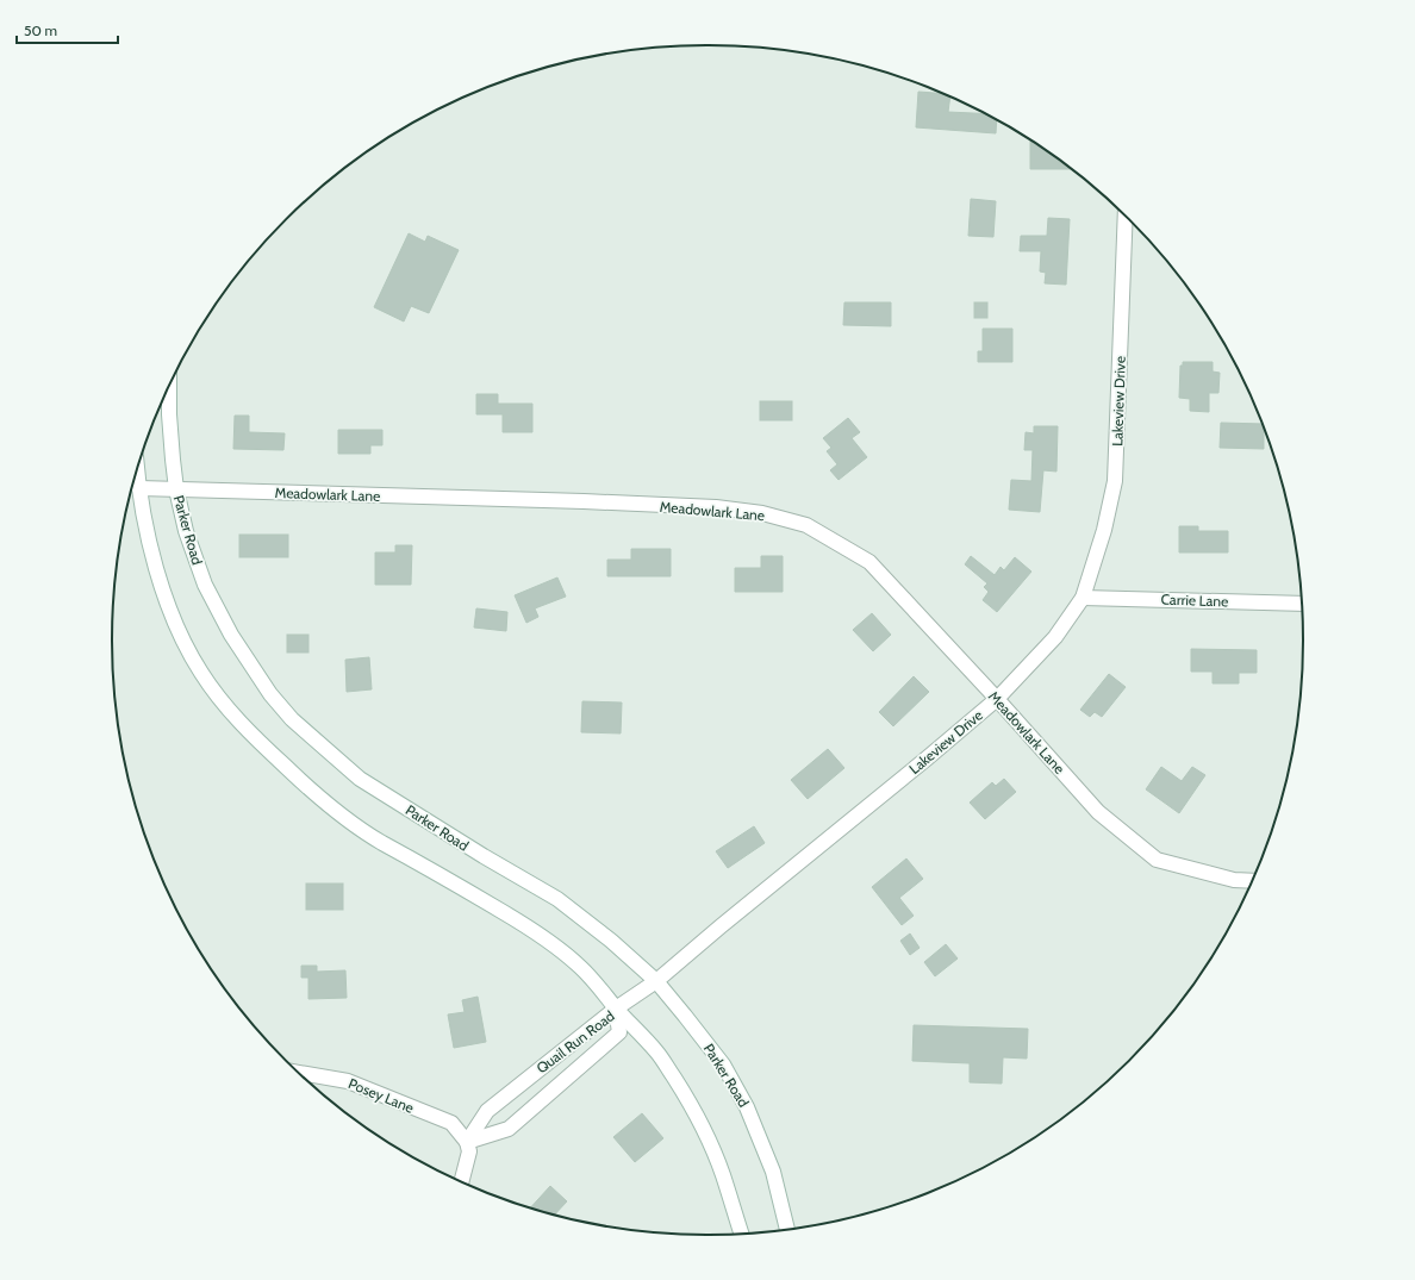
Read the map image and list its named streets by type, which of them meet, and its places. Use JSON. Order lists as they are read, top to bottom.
{
  "streets": {
    "street": [
      "Lakeview Drive",
      "Meadowlark Lane",
      "Parker Road",
      "Carrie Lane",
      "Quail Run Road",
      "Posey Lane"
    ]
  },
  "crossings": [
    ["Lakeview Drive", "Meadowlark Lane"],
    ["Lakeview Drive", "Parker Road"],
    ["Lakeview Drive", "Carrie Lane"],
    ["Lakeview Drive", "Quail Run Road"],
    ["Meadowlark Lane", "Parker Road"],
    ["Quail Run Road", "Posey Lane"]
  ],
  "scale_bar": "50 m"
}
